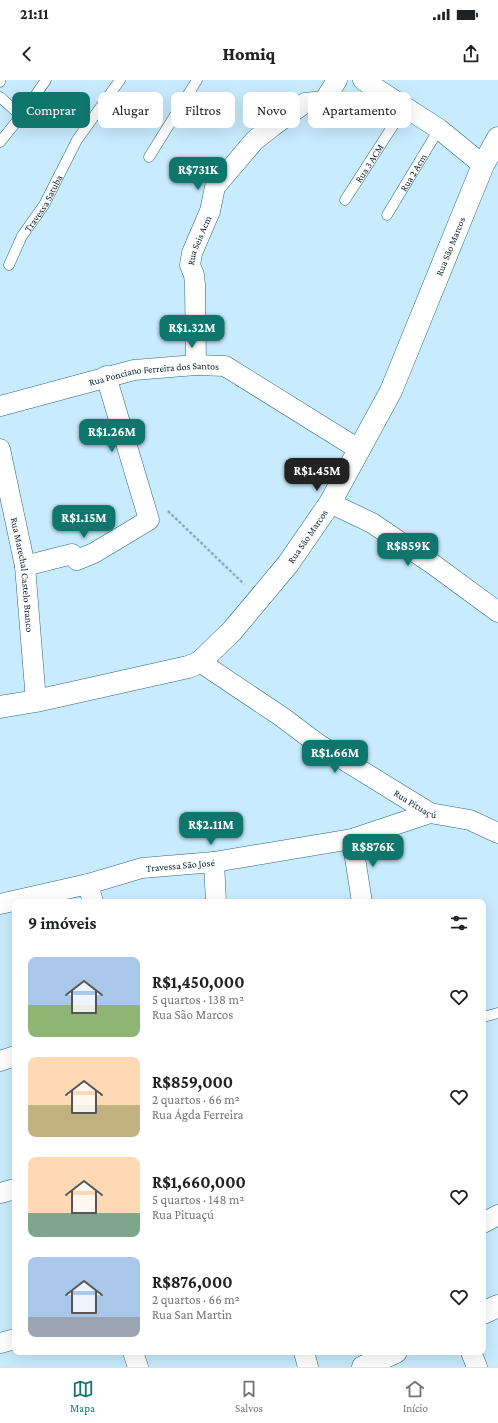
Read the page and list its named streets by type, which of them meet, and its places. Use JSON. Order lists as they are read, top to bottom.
{
  "streets": {
    "main road": ["Rua São Marcos"],
    "street": [
      "Rua Seis Acm",
      "Rua Ponciano Ferreira dos Santos",
      "Rua Marechal Castelo Branco",
      "Rua Pituaçú",
      "Travessa São José"
    ],
    "lane": ["Rua 3 ACM", "Rua 2 Acm", "Travessa Satuba"]
  },
  "crossings": [
    ["Rua Seis Acm", "Rua Ponciano Ferreira dos Santos"],
    ["Rua São Marcos", "Rua Ponciano Ferreira dos Santos"],
    ["Rua São Marcos", "Rua Marechal Castelo Branco"],
    ["Rua São Marcos", "Rua Pituaçú"],
    ["Rua Pituaçú", "Travessa São José"]
  ],
  "page": {
    "status": "21:11",
    "header": "Homiq",
    "chip": [
      "Comprar",
      "Alugar",
      "Filtros",
      "Novo",
      "Apartamento"
    ],
    "price": [
      "R$731K",
      "R$1.32M",
      "R$1.26M",
      "R$1.45M",
      "R$1.15M",
      "R$859K",
      "R$1.66M",
      "R$2.11M",
      "R$876K"
    ],
    "heading": "9 imóveis",
    "list": [
      {
        "name": "R$1,450,000",
        "note": "5 quartos · 138 m² · Rua São Marcos"
      },
      {
        "name": "R$859,000",
        "note": "2 quartos · 66 m² · Rua Ágda Ferreira"
      },
      {
        "name": "R$1,660,000",
        "note": "5 quartos · 148 m² · Rua Pituaçú"
      },
      {
        "name": "R$876,000",
        "note": "2 quartos · 66 m² · Rua San Martin"
      }
    ],
    "tabs": ["Mapa", "Salvos", "Início"]
  }
}
